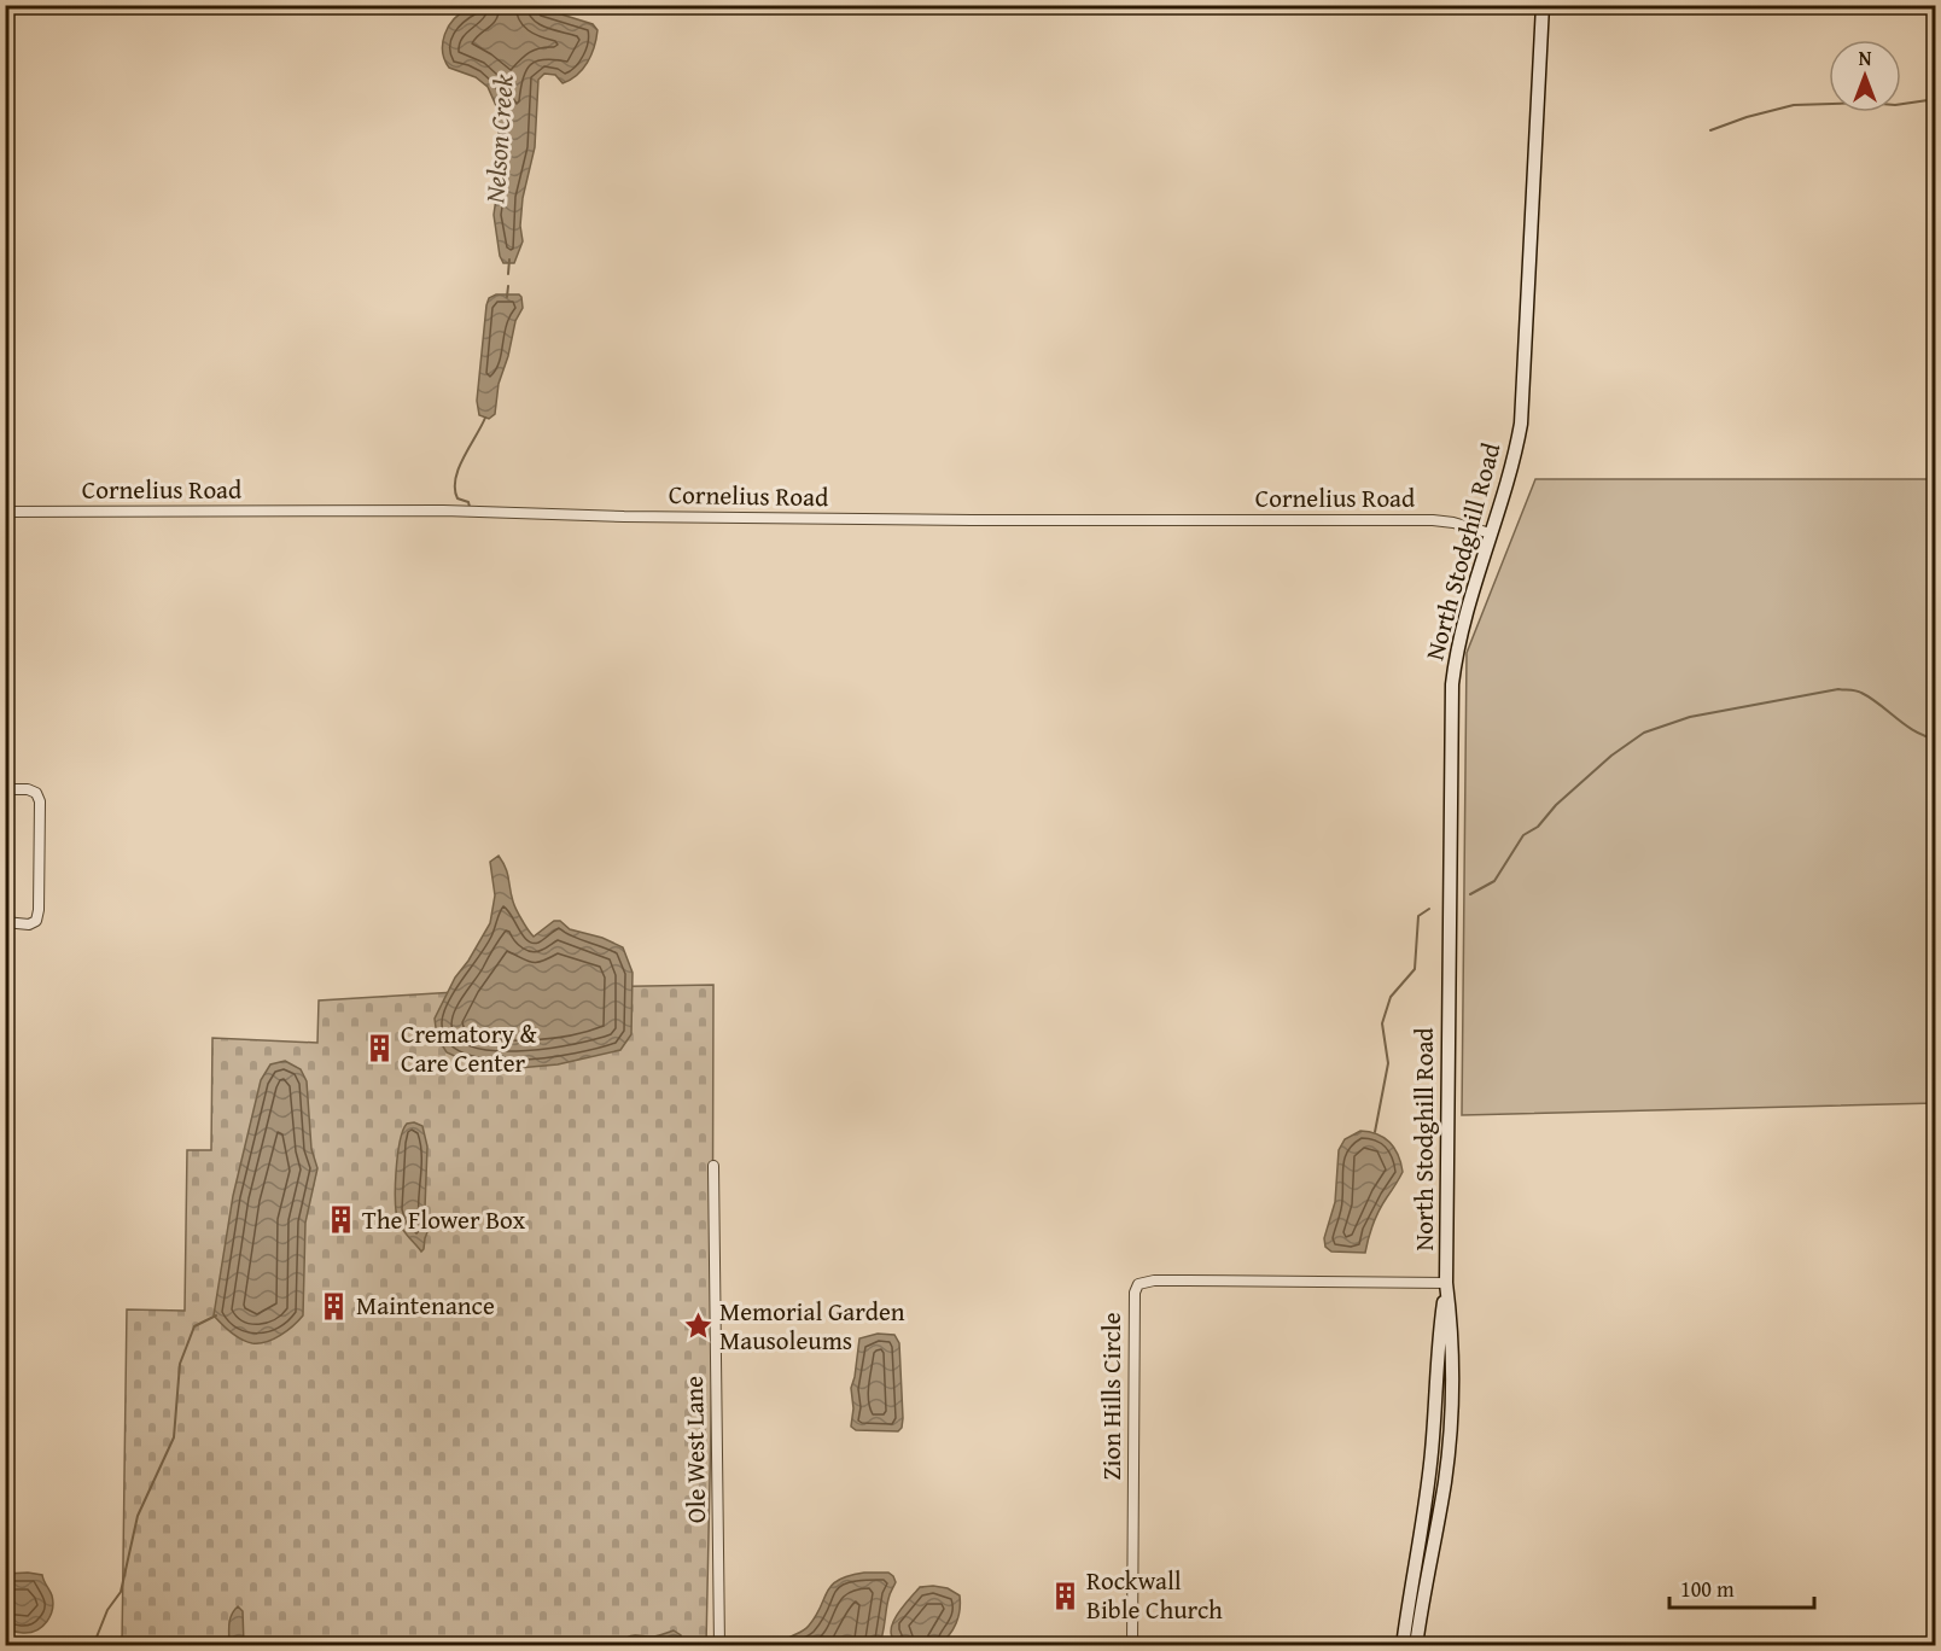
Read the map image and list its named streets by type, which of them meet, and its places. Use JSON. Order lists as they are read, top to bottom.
{
  "streets": {
    "street": [
      "Cornelius Road",
      "North Stodghill Road",
      "Zion Hills Circle",
      "Ole West Lane"
    ]
  },
  "crossings": [
    ["Cornelius Road", "North Stodghill Road"],
    ["North Stodghill Road", "Zion Hills Circle"]
  ],
  "water": ["Nelson Creek"],
  "places": {
    "building": [
      "Crematory & Care Center",
      "The Flower Box",
      "Maintenance",
      "Rockwall Bible Church"
    ],
    "place": ["Memorial Garden Mausoleums"]
  },
  "scale_bar": "100 m",
  "north": "top"
}
